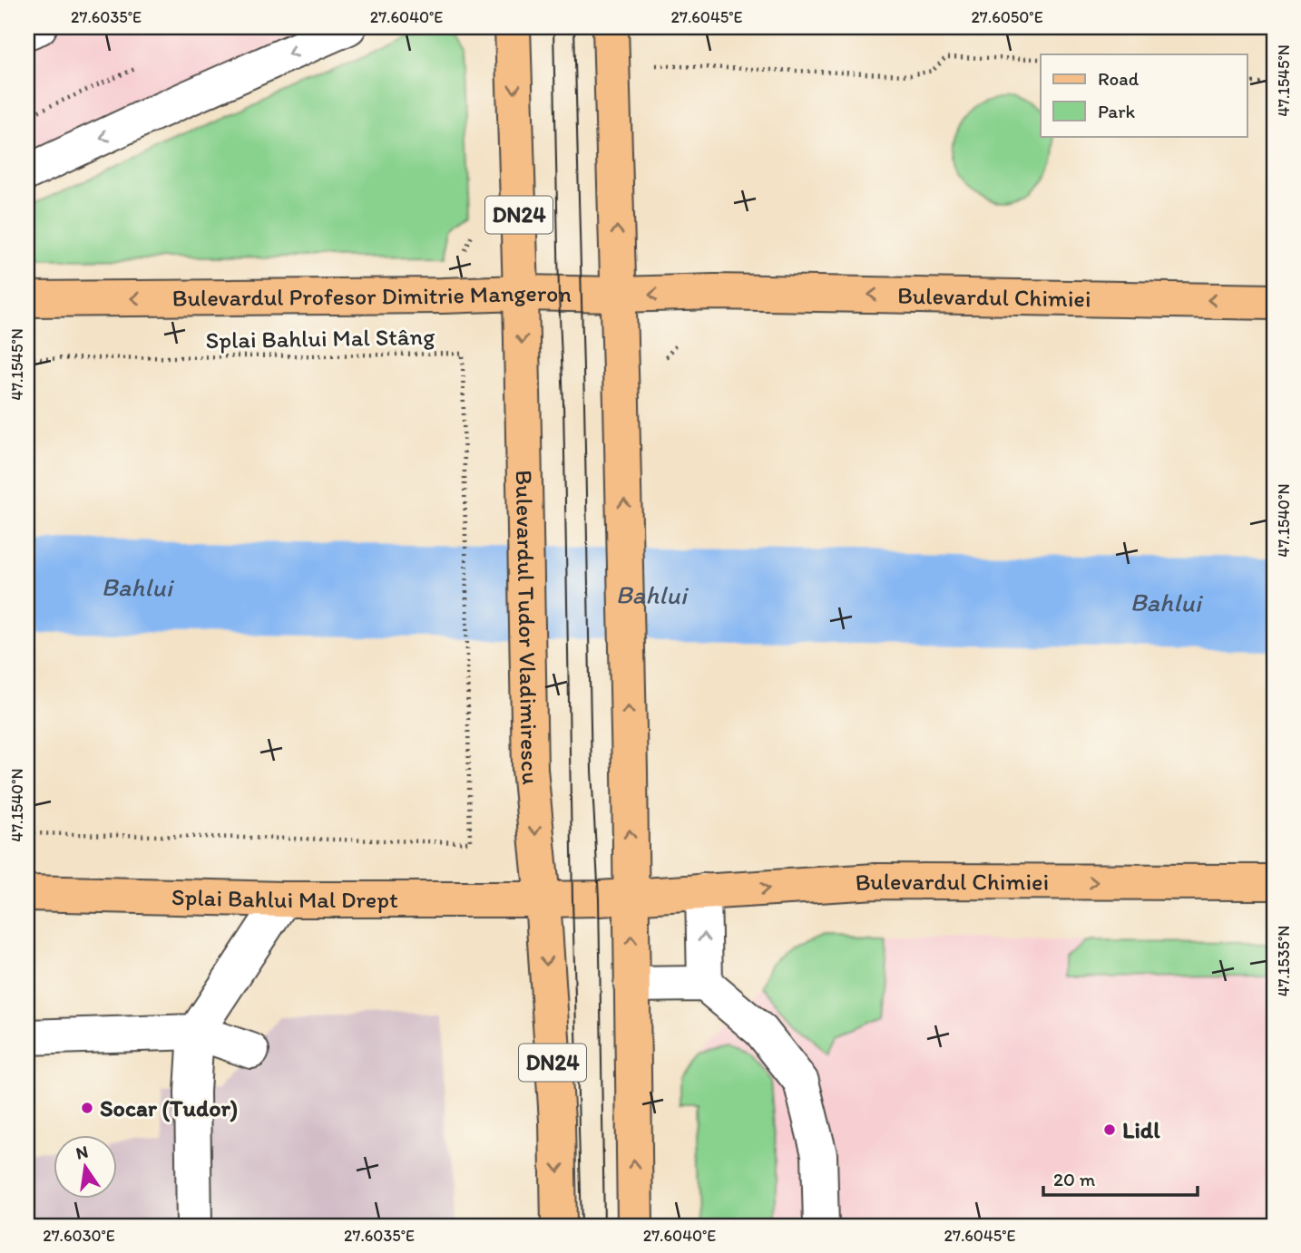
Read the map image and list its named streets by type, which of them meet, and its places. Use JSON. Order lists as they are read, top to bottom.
{
  "streets": {
    "main road": [
      "DN24",
      "Bulevardul Profesor Dimitrie Mangeron",
      "Bulevardul Chimiei",
      "Bulevardul Tudor Vladimirescu",
      "Splai Bahlui Mal Drept"
    ],
    "path": ["Splai Bahlui Mal Stâng"]
  },
  "crossings": [
    ["Bulevardul Profesor Dimitrie Mangeron", "Bulevardul Chimiei"],
    ["Bulevardul Profesor Dimitrie Mangeron", "Bulevardul Tudor Vladimirescu"],
    ["Bulevardul Chimiei", "Splai Bahlui Mal Drept"],
    ["Bulevardul Tudor Vladimirescu", "Splai Bahlui Mal Drept"]
  ],
  "one_way": ["Bulevardul Profesor Dimitrie Mangeron"],
  "water": ["Bahlui"],
  "places": ["Socar (Tudor)", "Lidl"],
  "legend": ["Road", "Park"],
  "scale_bar": "20 m",
  "north": "top",
  "coordinates": [
    "27.6035°E",
    "27.6040°E",
    "27.6045°E",
    "27.6050°E",
    "47.1545°N",
    "47.1540°N",
    "47.1535°N",
    "27.6030°E"
  ]
}
